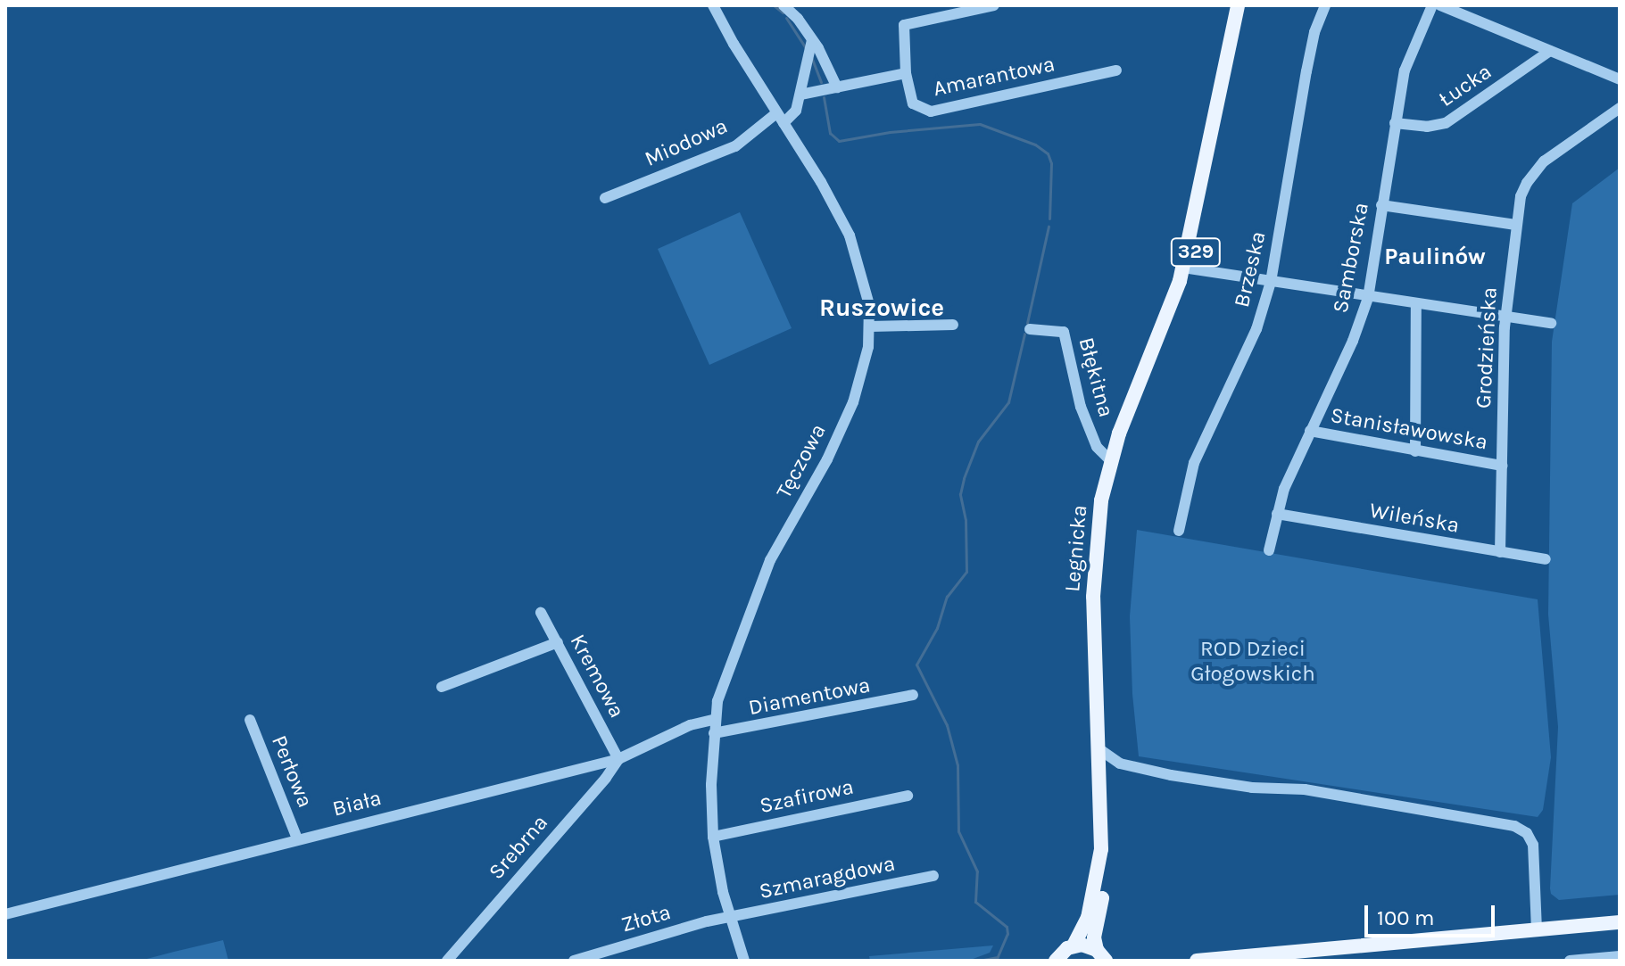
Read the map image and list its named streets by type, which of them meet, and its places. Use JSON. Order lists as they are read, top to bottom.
{
  "streets": {
    "main road": ["329", "Legnicka"],
    "street": [
      "Amarantowa",
      "Łucka",
      "Miodowa",
      "Samborska",
      "Brzeska",
      "Grodzieńska",
      "Błękitna",
      "Stanisławowska",
      "Tęczowa",
      "Wileńska",
      "Kremowa",
      "Diamentowa",
      "Perłowa",
      "Szafirowa",
      "Biała",
      "Srebrna",
      "Szmaragdowa",
      "Złota"
    ]
  },
  "crossings": [
    ["Łucka", "Samborska"],
    ["Miodowa", "Tęczowa"],
    ["Samborska", "Stanisławowska"],
    ["Samborska", "Wileńska"],
    ["Grodzieńska", "Stanisławowska"],
    ["Grodzieńska", "Wileńska"],
    ["Błękitna", "Legnicka"],
    ["Tęczowa", "Diamentowa"],
    ["Tęczowa", "Szafirowa"],
    ["Tęczowa", "Biała"],
    ["Tęczowa", "Szmaragdowa"],
    ["Tęczowa", "Złota"],
    ["Kremowa", "Biała"],
    ["Kremowa", "Srebrna"],
    ["Perłowa", "Biała"],
    ["Biała", "Srebrna"],
    ["Szmaragdowa", "Złota"]
  ],
  "districts": ["Paulinów", "Ruszowice"],
  "parks": ["ROD Dzieci Głogowskich"],
  "scale_bar": "100 m"
}
